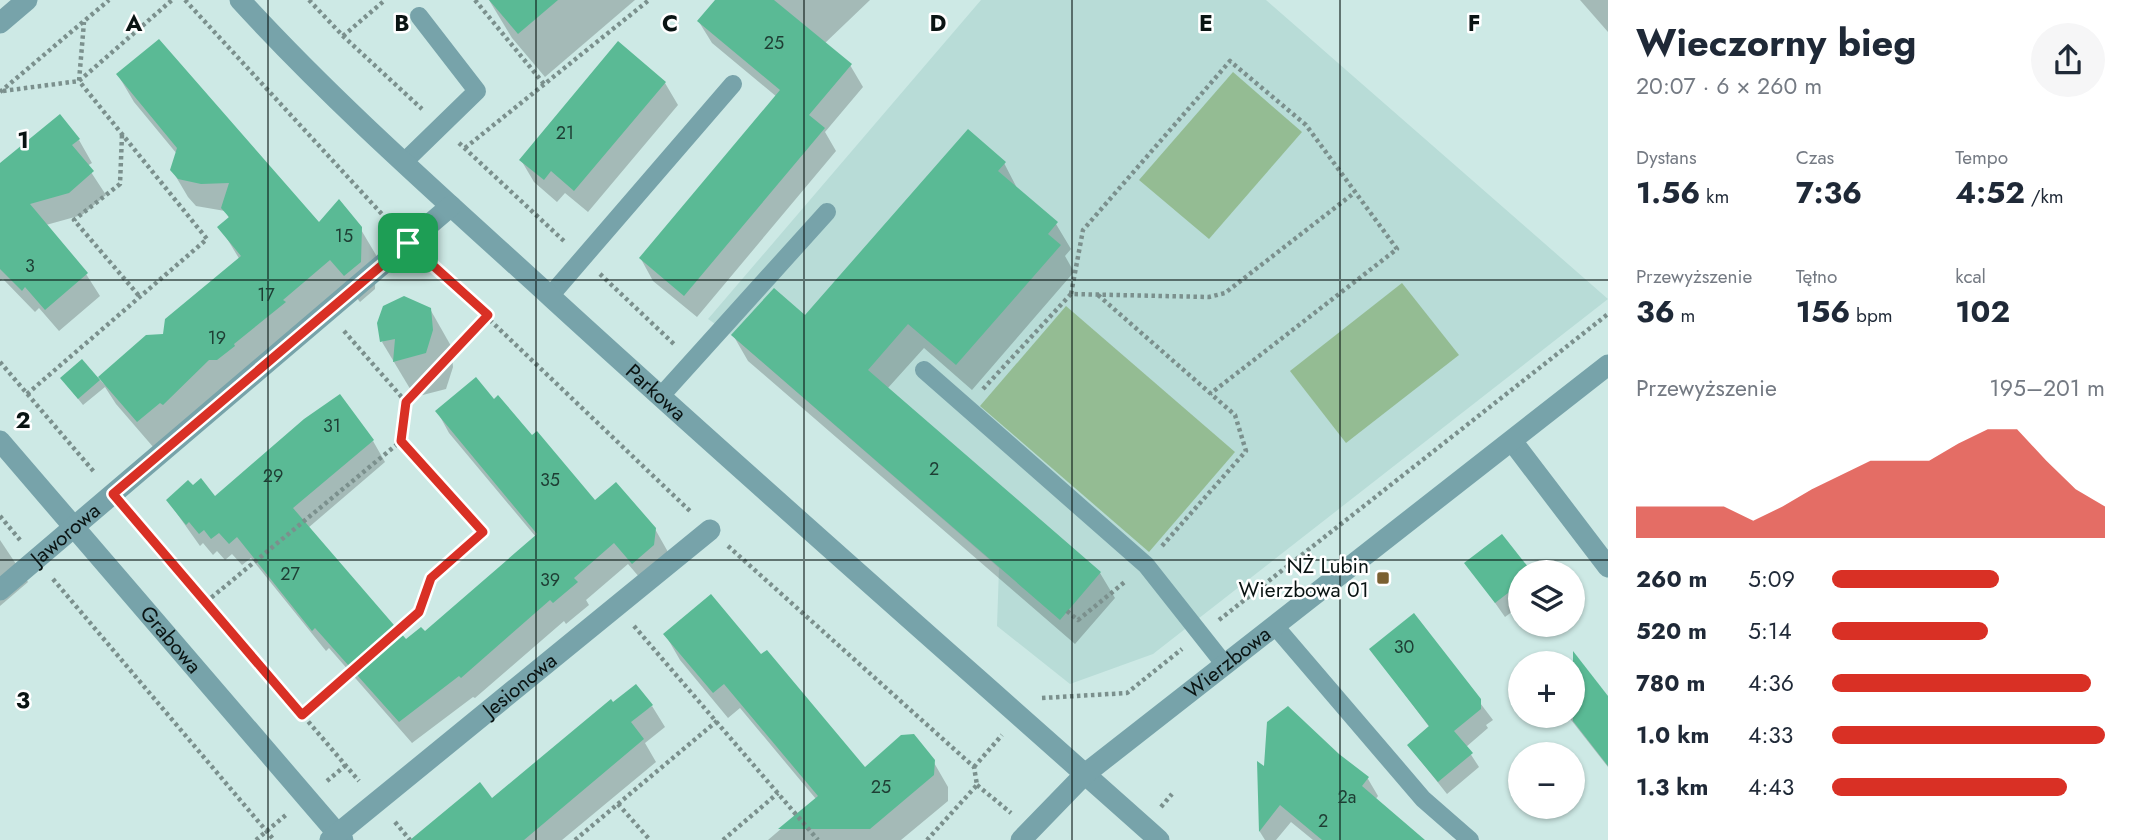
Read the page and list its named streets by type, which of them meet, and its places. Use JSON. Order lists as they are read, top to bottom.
{
  "streets": {
    "street": [
      "Parkowa",
      "Jaworowa",
      "Grabowa",
      "Wierzbowa",
      "Jesionowa"
    ]
  },
  "crossings": [
    ["Parkowa", "Jaworowa"],
    ["Parkowa", "Wierzbowa"],
    ["Jaworowa", "Grabowa"],
    ["Grabowa", "Jesionowa"]
  ],
  "places": {
    "transit": ["NŻ Lubin Wierzbowa 01"]
  },
  "house_numbers": [
    "25",
    "21",
    "15",
    "3",
    "17",
    "19",
    "31",
    "2",
    "29",
    "35",
    "27",
    "39",
    "30",
    "25",
    "2a",
    "2"
  ],
  "page": {
    "heading": ["Wieczorny bieg", "20:07 · 6 × 260 m"],
    "stats": [
      ["Dystans", "1.56 km"],
      ["Czas", "7:36"],
      ["Tempo", "4:52 /km"],
      ["Przewyższenie", "36 m"],
      ["Tętno", "156 bpm"],
      ["kcal", "102"]
    ],
    "chart": ["Przewyższenie", "195–201 m"],
    "list": [
      {
        "name": "260 m",
        "note": "5:09"
      },
      {
        "name": "520 m",
        "note": "5:14"
      },
      {
        "name": "780 m",
        "note": "4:36"
      },
      {
        "name": "1.0 km",
        "note": "4:33"
      },
      {
        "name": "1.3 km",
        "note": "4:43"
      }
    ],
    "map_buttons": ["+", "−"]
  },
  "grid": {
    "columns": [
      "A",
      "B",
      "C",
      "D",
      "E",
      "F"
    ],
    "rows": ["1", "2", "3"]
  }
}
